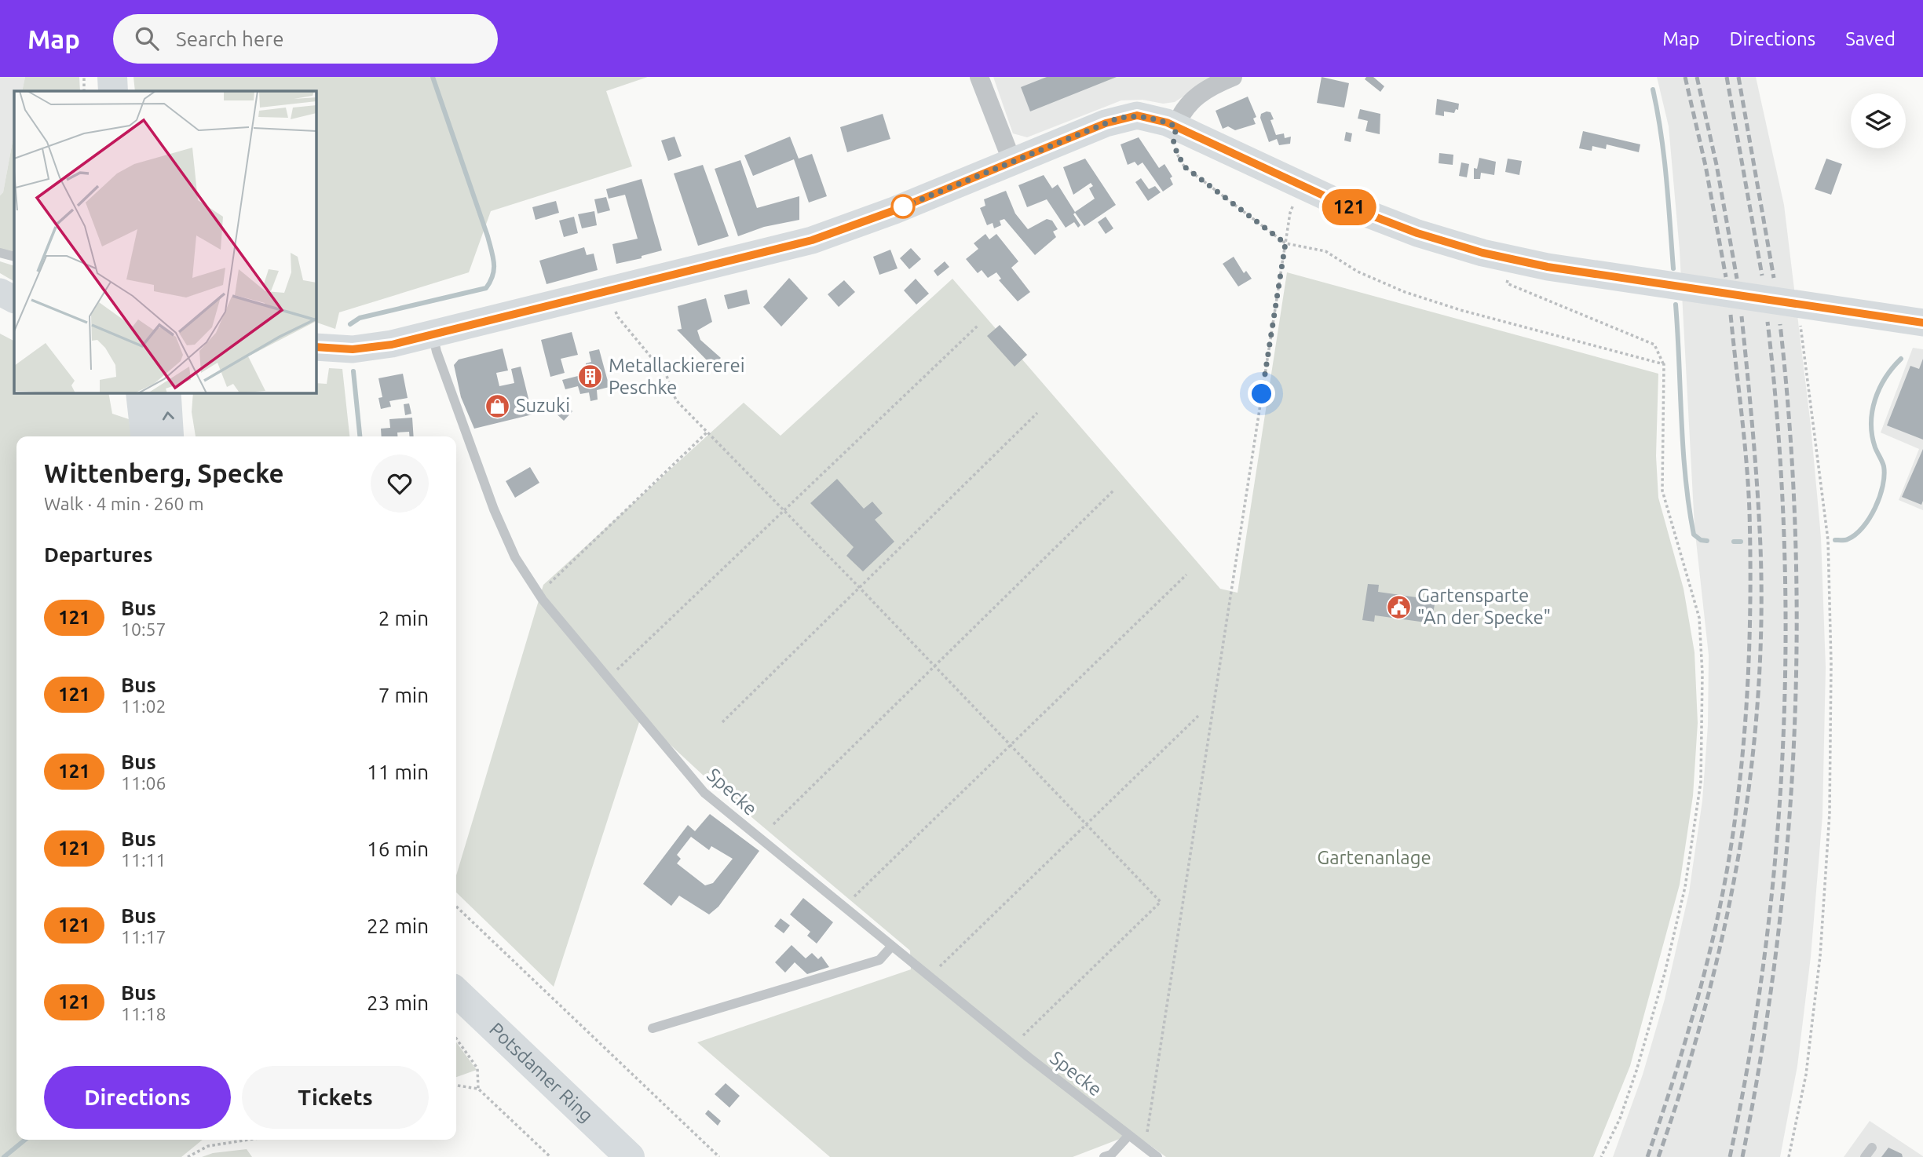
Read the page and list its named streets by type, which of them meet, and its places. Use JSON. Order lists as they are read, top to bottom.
{
  "streets": {
    "main road": ["Potsdamer Ring"],
    "lane": ["Specke"]
  },
  "parks": ["Gartenanlage"],
  "places": {
    "building": ["Metallackiererei Peschke"],
    "shop": ["Suzuki"],
    "public building": ["Gartensparte \"An der Specke\""]
  },
  "lines": ["bus line 121"],
  "page": {
    "header": "Map",
    "search": "Search here",
    "nav": ["Map", "Directions", "Saved"],
    "on_map": "121",
    "heading": [
      ["Wittenberg, Specke", "Walk · 4 min · 260 m"],
      "Departures"
    ],
    "list": [
      {
        "mark": "121",
        "name": "Bus",
        "note": "10:57",
        "value": "2 min"
      },
      {
        "mark": "121",
        "name": "Bus",
        "note": "11:02",
        "value": "7 min"
      },
      {
        "mark": "121",
        "name": "Bus",
        "note": "11:06",
        "value": "11 min"
      },
      {
        "mark": "121",
        "name": "Bus",
        "note": "11:11",
        "value": "16 min"
      },
      {
        "mark": "121",
        "name": "Bus",
        "note": "11:17",
        "value": "22 min"
      },
      {
        "mark": "121",
        "name": "Bus",
        "note": "11:18",
        "value": "23 min"
      }
    ],
    "buttons": ["Directions", "Tickets"]
  }
}
